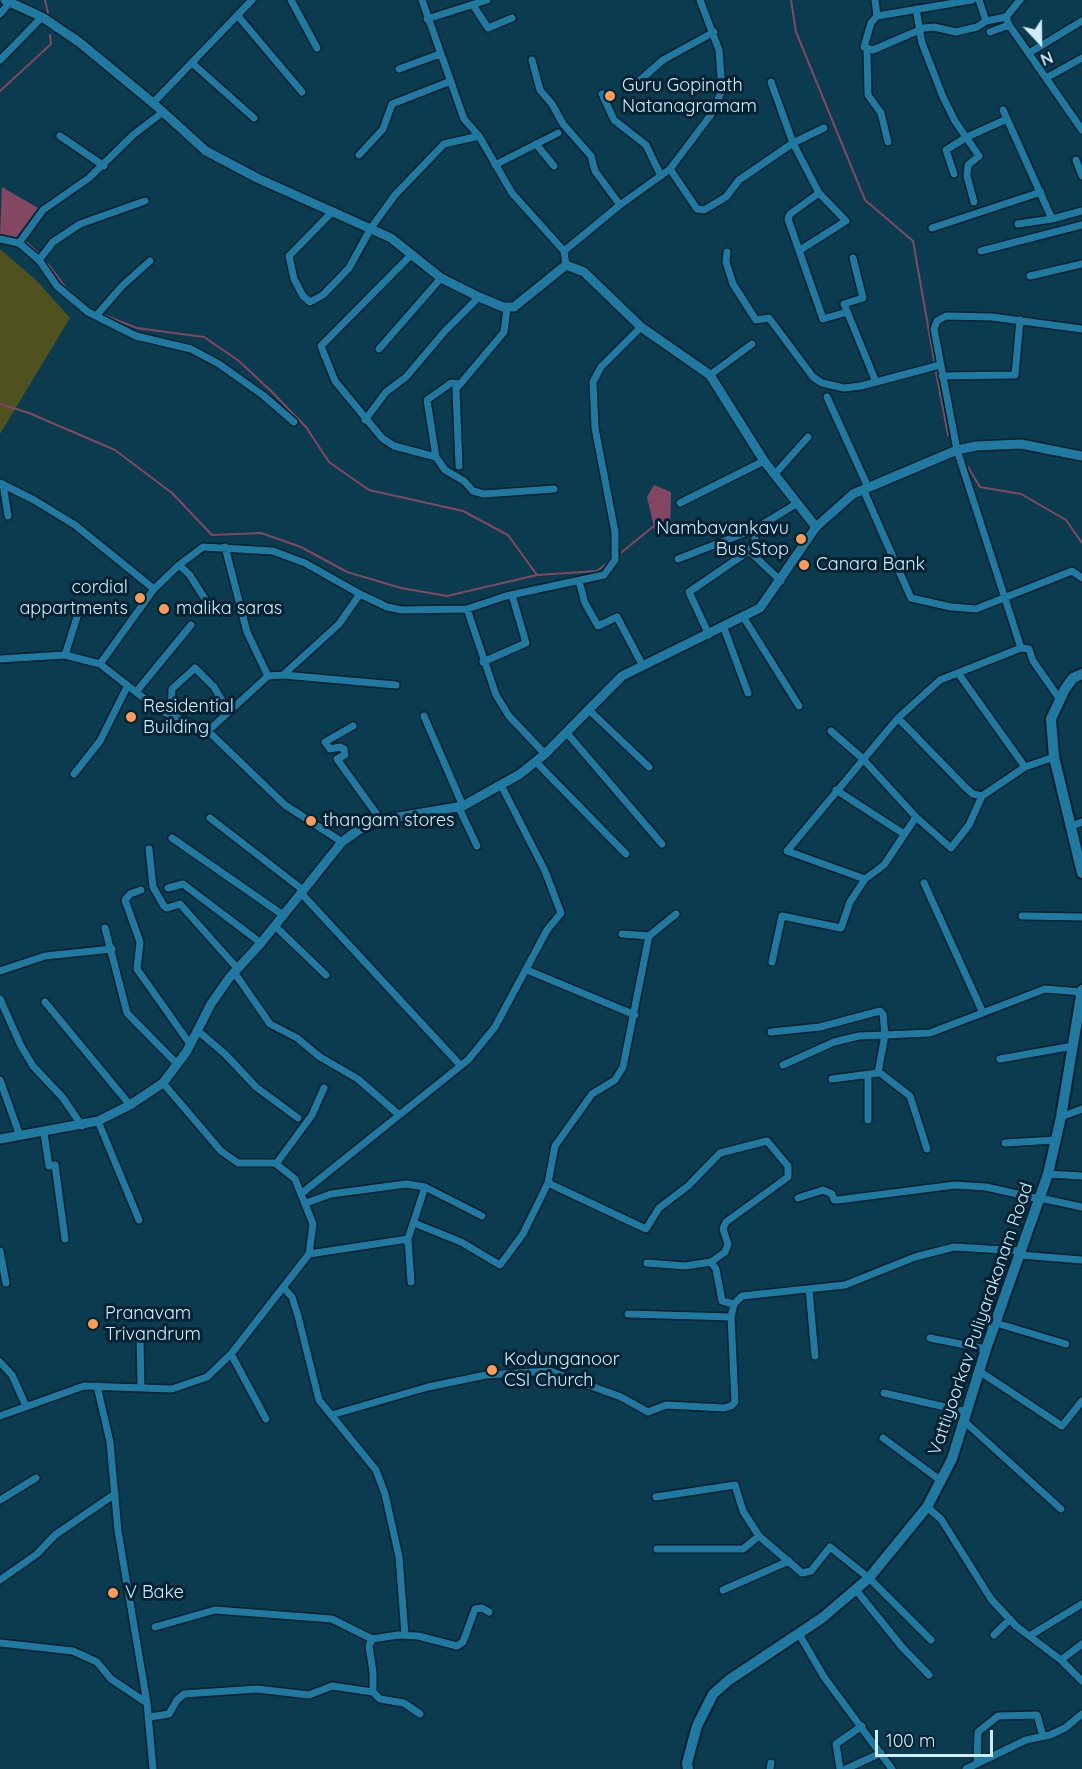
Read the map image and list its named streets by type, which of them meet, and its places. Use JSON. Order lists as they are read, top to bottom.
{
  "streets": {
    "main road": ["Vattiyoorkav Puliyarakonam Road"]
  },
  "places": [
    "Guru Gopinath Natanagramam",
    "Nambavankavu Bus Stop",
    "Canara Bank",
    "cordial appartments",
    "malika saras",
    "Residential Building",
    "thangam stores",
    "Pranavam Trivandrum",
    "Kodunganoor CSI Church",
    "V Bake"
  ],
  "scale_bar": "100 m",
  "north": "bottom"
}
